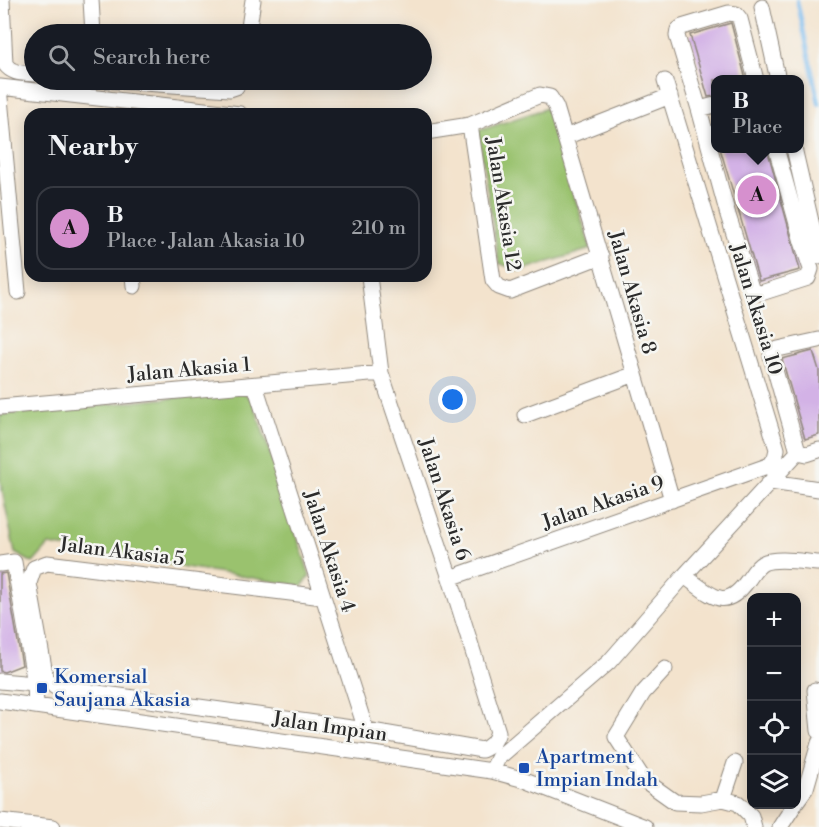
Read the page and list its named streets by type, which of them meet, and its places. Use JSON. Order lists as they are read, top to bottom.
{
  "streets": {
    "street": [
      "Jalan Akasia 12",
      "Jalan Akasia 8",
      "Jalan Akasia 10",
      "Jalan Akasia 1",
      "Jalan Akasia 6",
      "Jalan Akasia 9",
      "Jalan Akasia 5",
      "Jalan Akasia 4",
      "Jalan Impian"
    ]
  },
  "crossings": [
    ["Jalan Akasia 12", "Jalan Akasia 8"],
    ["Jalan Akasia 8", "Jalan Akasia 9"],
    ["Jalan Akasia 10", "Jalan Akasia 9"],
    ["Jalan Akasia 1", "Jalan Akasia 6"],
    ["Jalan Akasia 1", "Jalan Akasia 4"],
    ["Jalan Akasia 6", "Jalan Akasia 9"],
    ["Jalan Akasia 6", "Jalan Akasia 4"],
    ["Jalan Akasia 5", "Jalan Akasia 4"]
  ],
  "places": {
    "transit": ["Komersial Saujana Akasia", "Apartment Impian Indah"]
  },
  "page": {
    "search": "Search here",
    "popup": ["B", "Place"],
    "heading": "Nearby",
    "pins": "A",
    "list": [
      {
        "mark": "A",
        "name": "B",
        "note": "Place · Jalan Akasia 10",
        "value": "210 m"
      }
    ],
    "map_buttons": ["+", "−"]
  }
}
